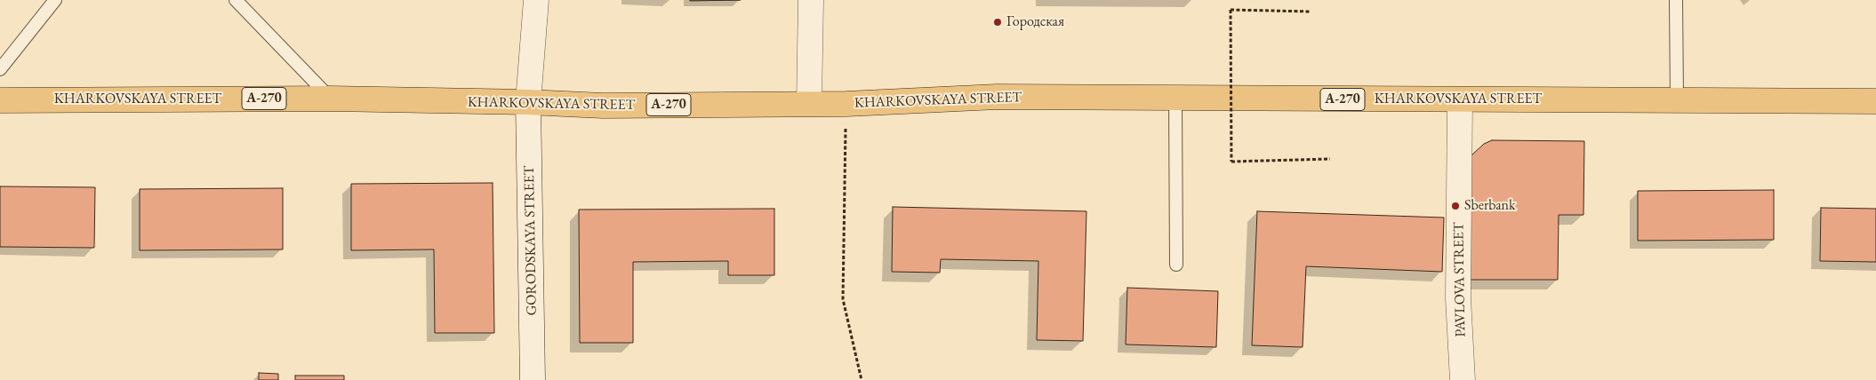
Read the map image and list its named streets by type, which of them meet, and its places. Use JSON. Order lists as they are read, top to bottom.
{
  "streets": {
    "highway": ["А-270", "KHARKOVSKAYA STREET"],
    "street": ["GORODSKAYA STREET", "PAVLOVA STREET"]
  },
  "crossings": [
    ["KHARKOVSKAYA STREET", "GORODSKAYA STREET"],
    ["KHARKOVSKAYA STREET", "PAVLOVA STREET"]
  ],
  "places": ["Городская", "Sberbank"]
}
